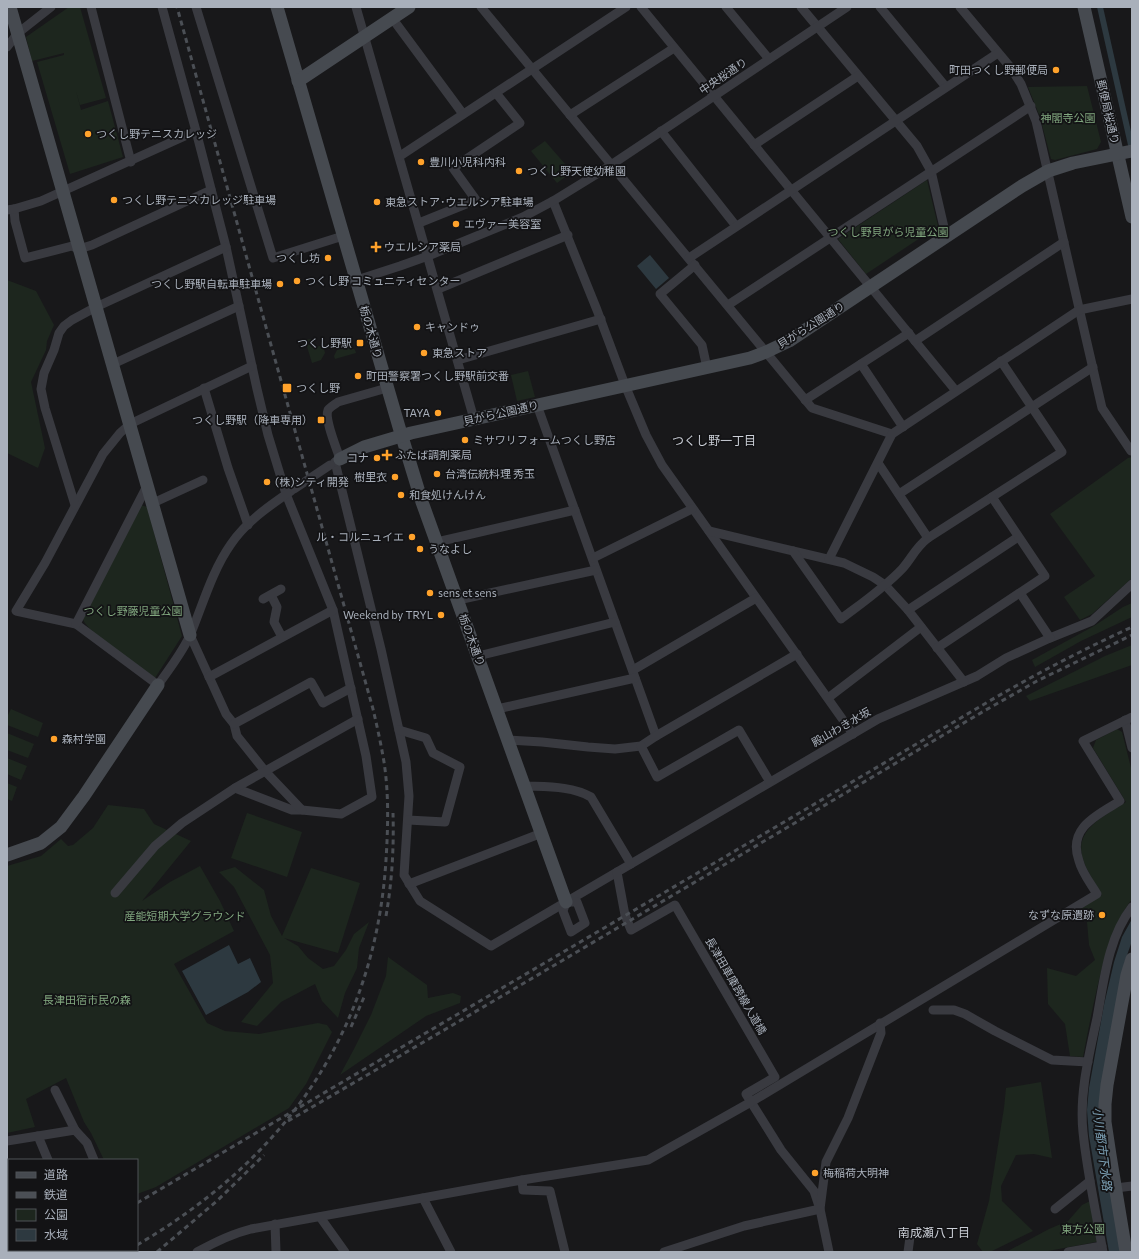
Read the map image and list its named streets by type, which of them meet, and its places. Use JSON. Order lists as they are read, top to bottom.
{
  "streets": {
    "street": [
      "中央桜通り",
      "郵便局桜通り",
      "貝がら公園通り",
      "栃の木通り",
      "殿山わき水坂",
      "長津田車庫跨線人道橋"
    ]
  },
  "crossings": [
    ["郵便局桜通り", "貝がら公園通り"],
    ["貝がら公園通り", "栃の木通り"],
    ["栃の木通り", "殿山わき水坂"],
    ["殿山わき水坂", "長津田車庫跨線人道橋"]
  ],
  "districts": ["つくし野一丁目", "南成瀬八丁目"],
  "water": ["小川都市下水路"],
  "parks": [
    "神閣寺公園",
    "つくし野貝がら児童公園",
    "つくし野藤児童公園",
    "産能短期大学グラウンド",
    "長津田宿市民の森",
    "東方公園"
  ],
  "places": {
    "other": [
      "町田つくし野郵便局",
      "つくし野テニスカレッジ",
      "豊川小児科内科",
      "つくし野天使幼稚園",
      "つくし野テニスカレッジ駐車場",
      "東急ストア･ウエルシア駐車場",
      "エヴァー美容室",
      "つくし坊",
      "つくし野 コミュニティセンター",
      "つくし野駅自転車駐車場",
      "キャンドゥ",
      "東急ストア",
      "町田警察署つくし野駅前交番",
      "TAYA",
      "ミサワリフォームつくし野店",
      "コナ",
      "台湾伝統料理 秀玉",
      "樹里衣",
      "(株)シティ開発",
      "和食処けんけん",
      "ル・コルニュイエ",
      "うなよし",
      "sens et sens",
      "Weekend by TRYL",
      "森村学園",
      "なずな原遺跡",
      "梅稲荷大明神"
    ],
    "health": ["ウエルシア薬局", "ふたば調剤薬局"],
    "transit": ["つくし野駅", "つくし野", "つくし野駅（降車専用）"]
  },
  "legend": [
    "道路",
    "鉄道",
    "公園",
    "水域"
  ]
}
